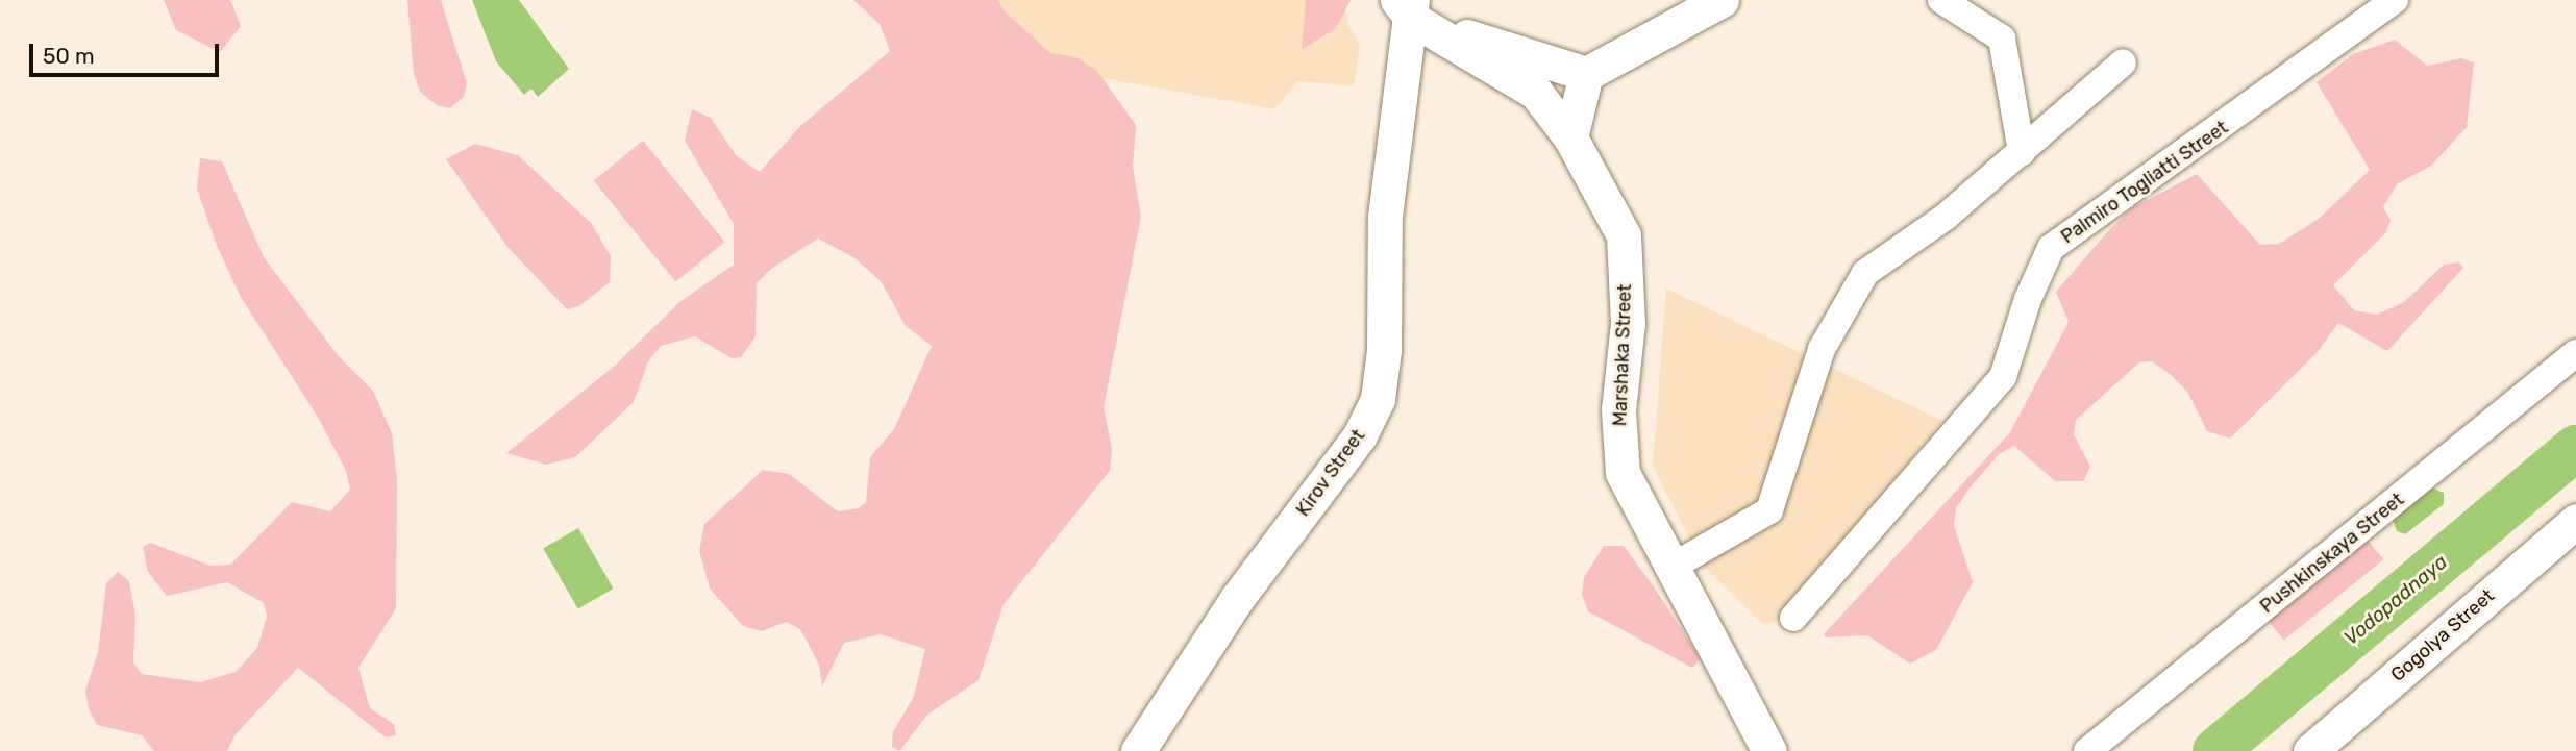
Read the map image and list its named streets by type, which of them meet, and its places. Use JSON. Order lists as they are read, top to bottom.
{
  "streets": {
    "main road": ["Marshaka Street", "Kirov Street", "Gogolya Street"],
    "street": ["Palmiro Togliatti Street", "Pushkinskaya Street"]
  },
  "crossings": [
    ["Marshaka Street", "Kirov Street"]
  ],
  "water": ["Vodopadnaya"],
  "scale_bar": "50 m"
}
